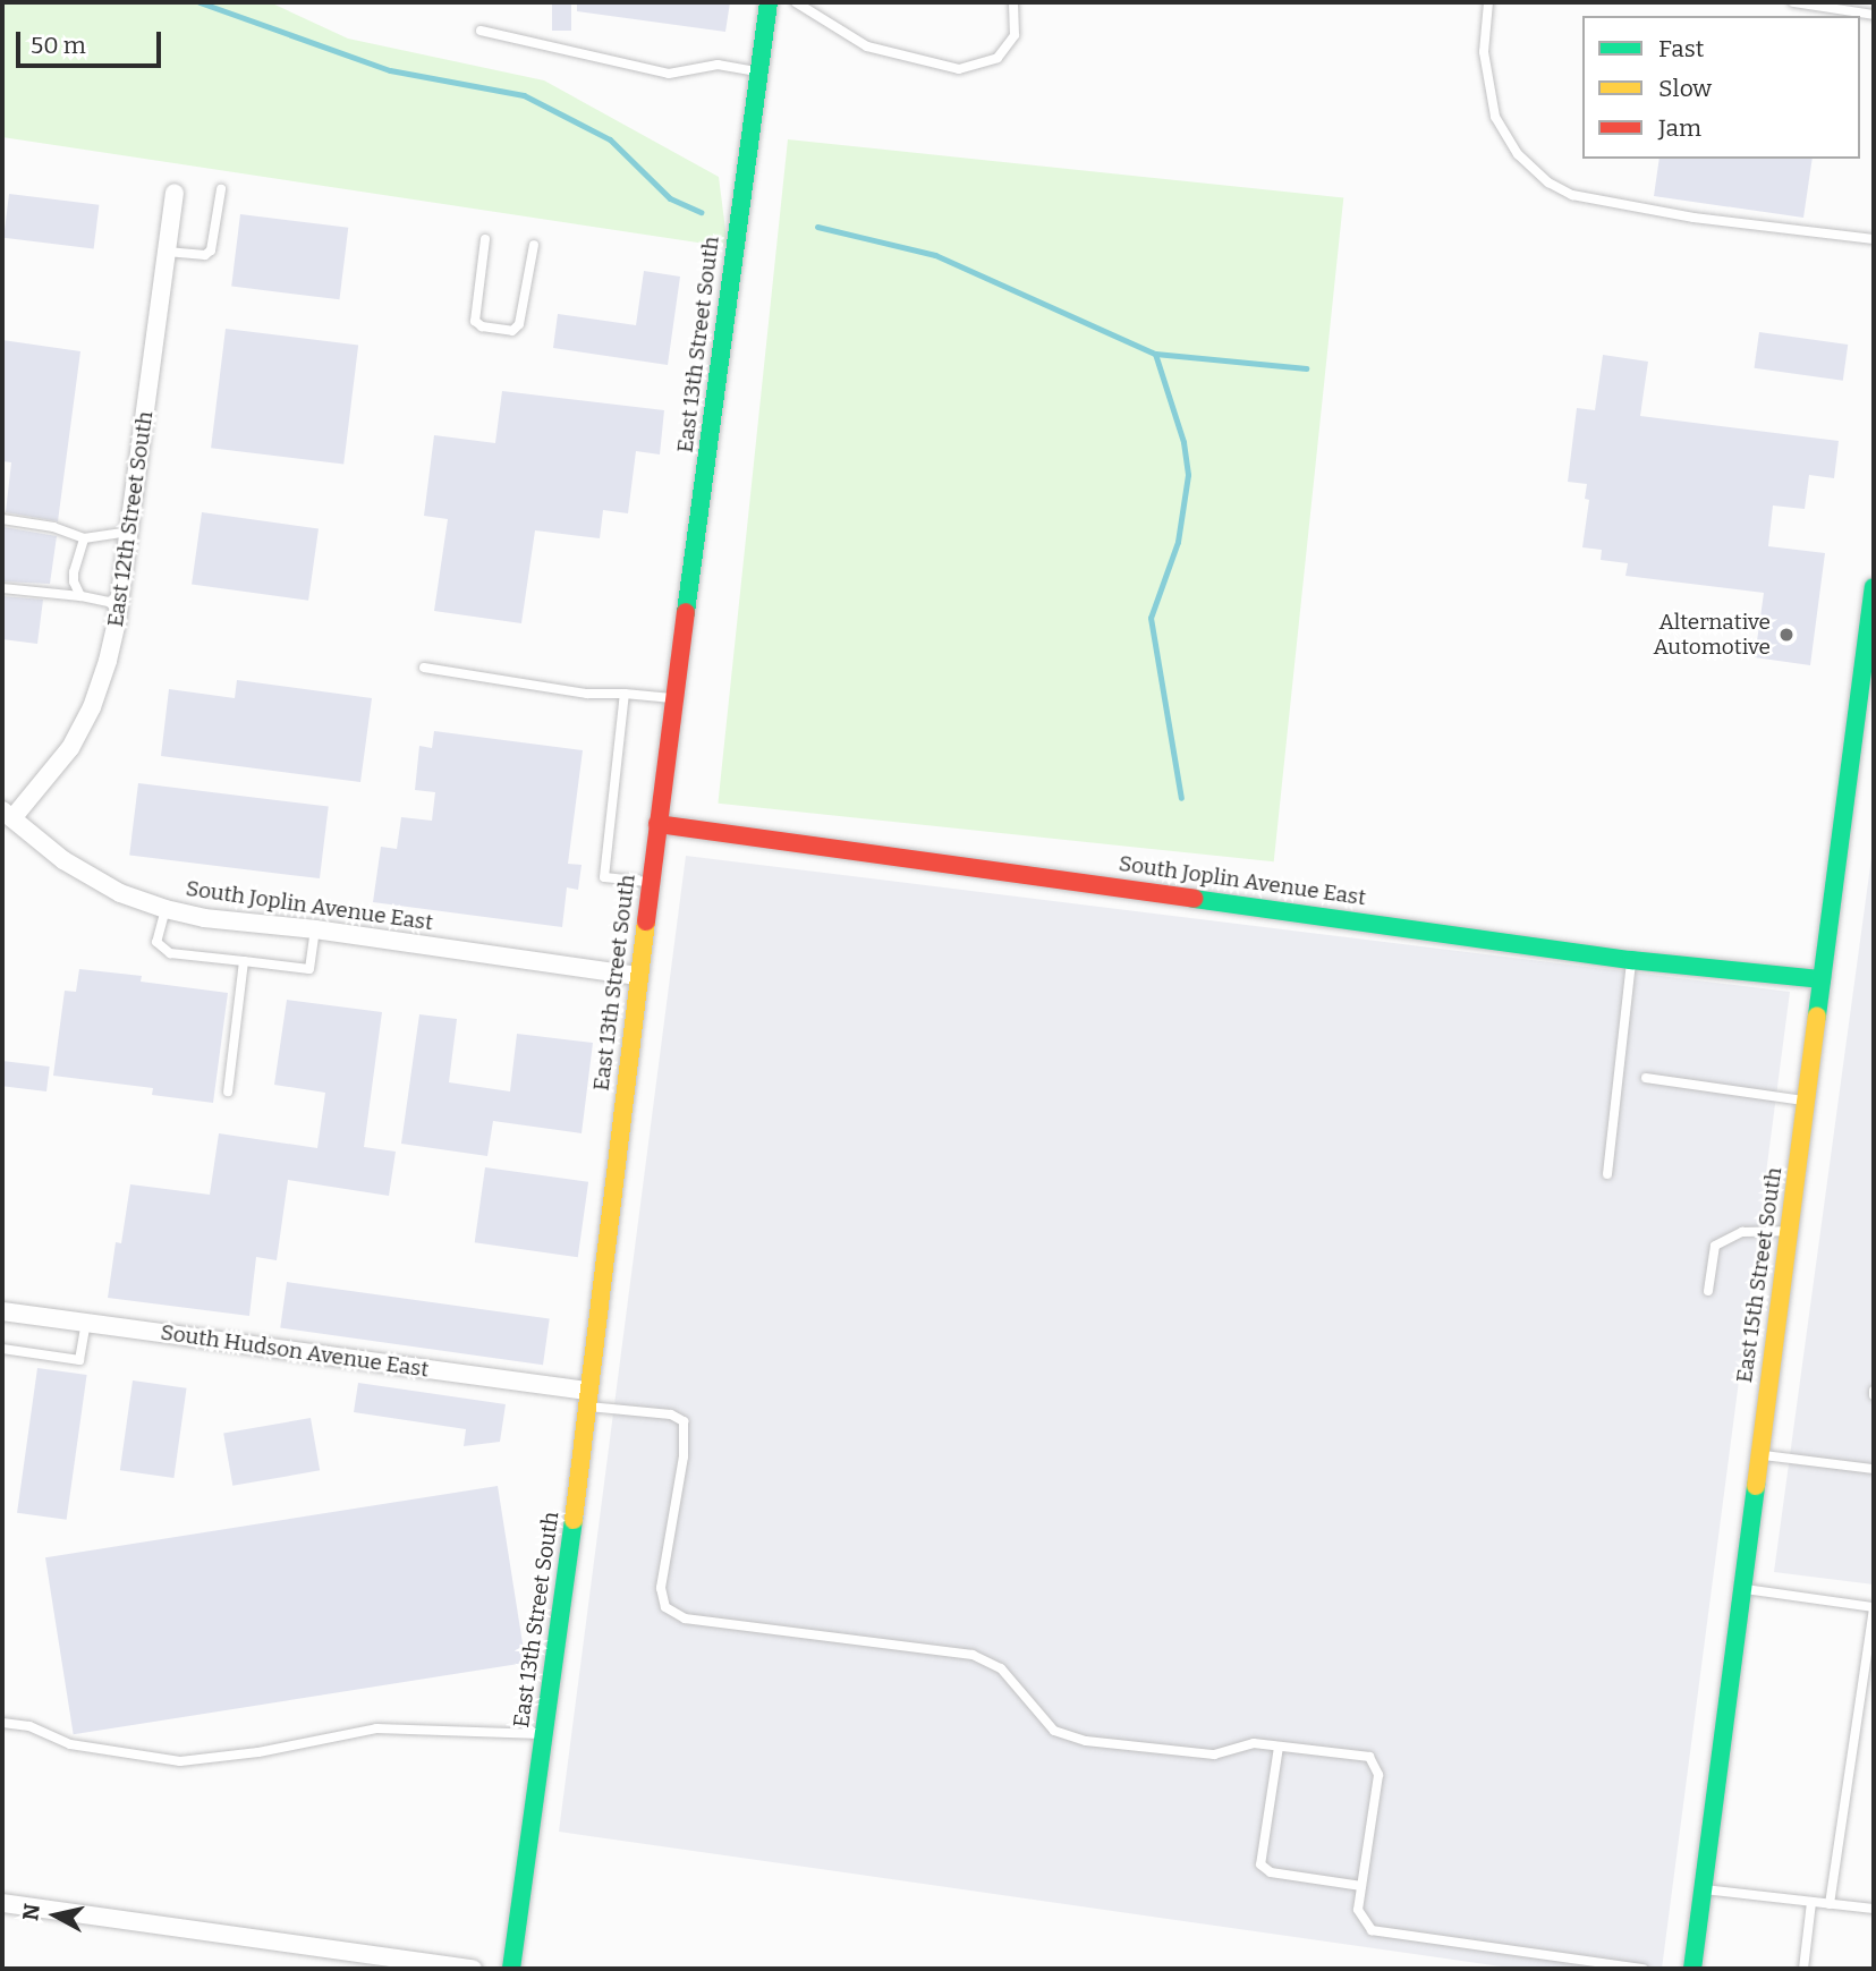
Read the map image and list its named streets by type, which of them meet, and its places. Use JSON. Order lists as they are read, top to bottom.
{
  "streets": {
    "street": [
      "East 13th Street South",
      "East 12th Street South",
      "South Joplin Avenue East",
      "East 15th Street South",
      "South Hudson Avenue East"
    ]
  },
  "crossings": [
    ["East 13th Street South", "South Joplin Avenue East"],
    ["East 13th Street South", "South Hudson Avenue East"],
    ["East 12th Street South", "South Joplin Avenue East"],
    ["South Joplin Avenue East", "East 15th Street South"]
  ],
  "places": ["Alternative Automotive"],
  "legend": ["Fast", "Slow", "Jam"],
  "scale_bar": "50 m",
  "north": "left"
}
